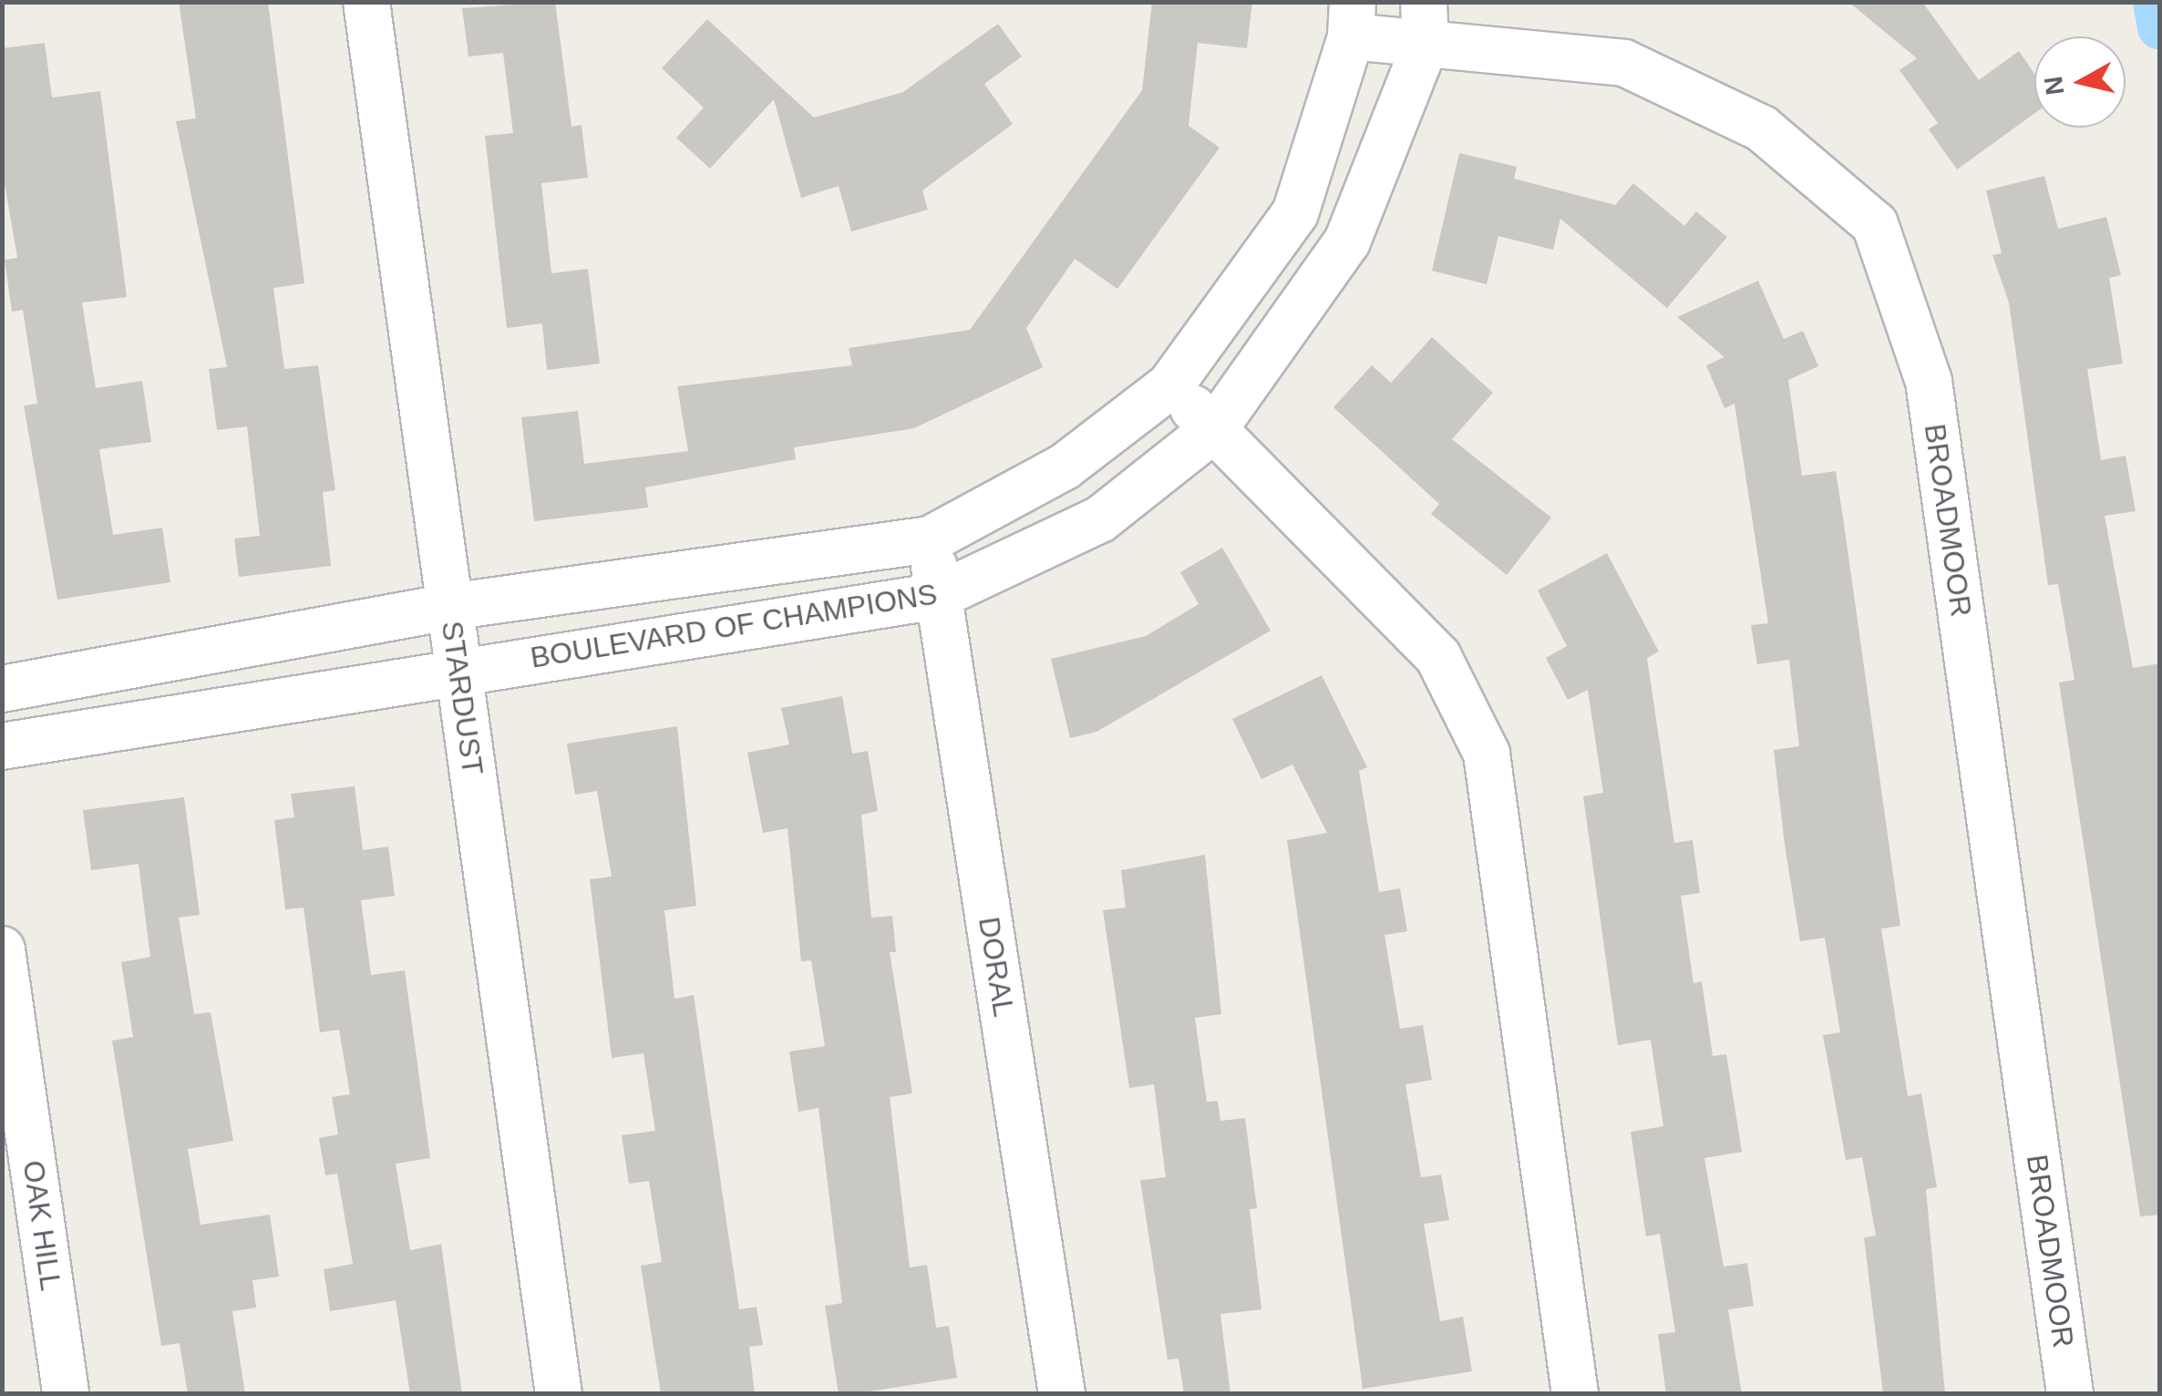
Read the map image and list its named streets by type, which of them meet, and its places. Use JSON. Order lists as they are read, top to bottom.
{
  "streets": {
    "street": [
      "BROADMOOR",
      "BOULEVARD OF CHAMPIONS",
      "STARDUST",
      "DORAL",
      "OAK HILL"
    ]
  },
  "crossings": [
    ["BROADMOOR", "BOULEVARD OF CHAMPIONS"],
    ["BOULEVARD OF CHAMPIONS", "STARDUST"],
    ["BOULEVARD OF CHAMPIONS", "DORAL"]
  ],
  "north": "left"
}
